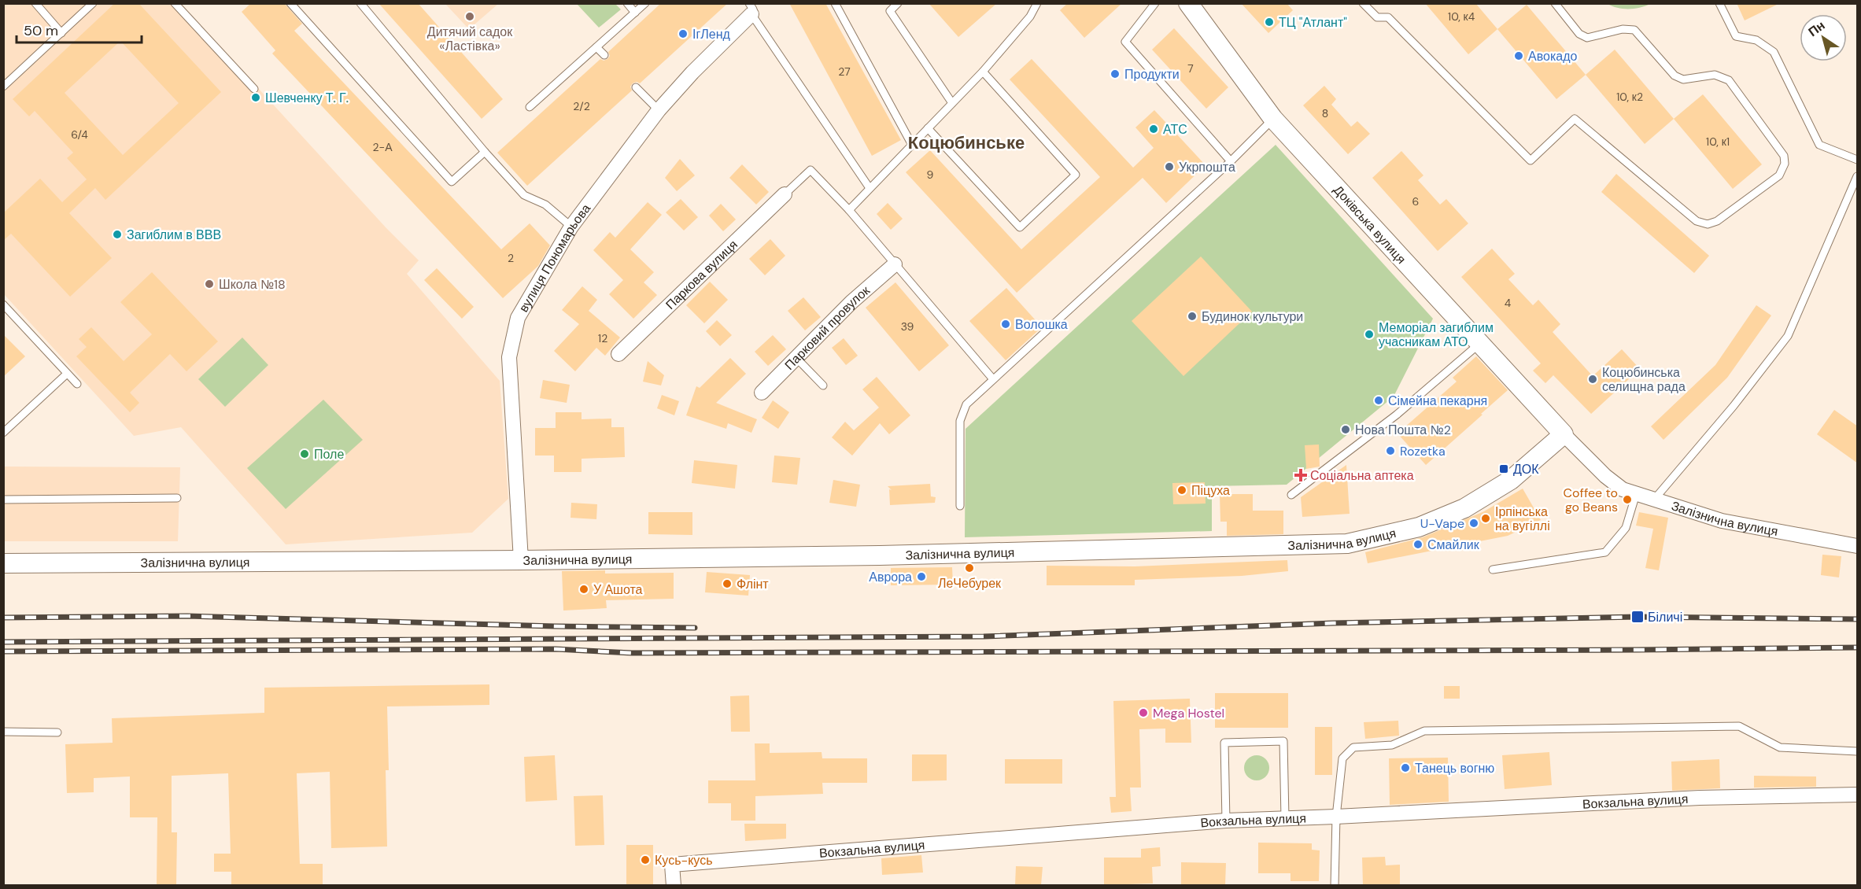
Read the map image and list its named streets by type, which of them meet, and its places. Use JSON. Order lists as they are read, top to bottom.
{
  "streets": {
    "street": [
      "Доківська вулиця",
      "вулиця Пономарьова",
      "Паркова вулиця",
      "Парковий провулок",
      "Залізнична вулиця",
      "Вокзальна вулиця"
    ]
  },
  "crossings": [
    ["Доківська вулиця", "Залізнична вулиця"],
    ["вулиця Пономарьова", "Залізнична вулиця"]
  ],
  "districts": ["Коцюбинське"],
  "places": {
    "other": [
      "Дитячий садок «Ластівка»",
      "ТЦ \"Атлант\"",
      "ІгЛенд",
      "Авокадо",
      "Продукти",
      "Шевченку Т. Г.",
      "АТС",
      "Укрпошта",
      "Загиблим в ВВВ",
      "Школа №18",
      "Будинок культури",
      "Волошка",
      "Меморіал загиблим учасникам АТО",
      "Коцюбинська селищна рада",
      "Сімейна пекарня",
      "Нова Пошта №2",
      "Rozetka",
      "Поле",
      "Піцуха",
      "Coffee to go Beans",
      "Ірпінська на вугіллі",
      "U-Vape",
      "Смайлик",
      "ЛеЧебурек",
      "Аврора",
      "Флінт",
      "У Ашота",
      "Mega Hostel",
      "Танець вогню",
      "Кусь-кусь"
    ],
    "transit": ["ДОК", "Біличі"],
    "health": ["Соціальна аптека"]
  },
  "house_numbers": [
    "10, к4",
    "7",
    "27",
    "10, к2",
    "2/2",
    "8",
    "6/4",
    "10, к1",
    "2-А",
    "9",
    "6",
    "2",
    "4",
    "39",
    "12"
  ],
  "scale_bar": "50 m",
  "north": "top left"
}
